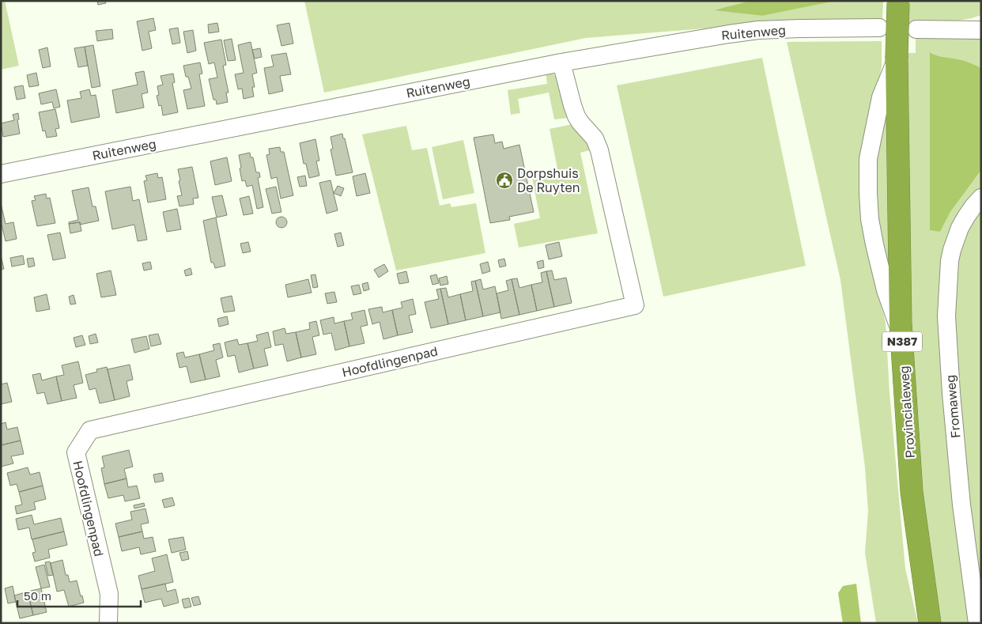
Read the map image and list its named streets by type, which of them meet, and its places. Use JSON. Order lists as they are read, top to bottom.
{
  "streets": {
    "highway": ["N387", "Provincialeweg"],
    "street": ["Ruitenweg", "Hoofdlingenpad", "Fromaweg"]
  },
  "crossings": [
    ["Ruitenweg", "Hoofdlingenpad"],
    ["N387", "Provincialeweg"]
  ],
  "places": {
    "public building": ["Dorpshuis De Ruyten"]
  },
  "scale_bar": "50 m"
}
